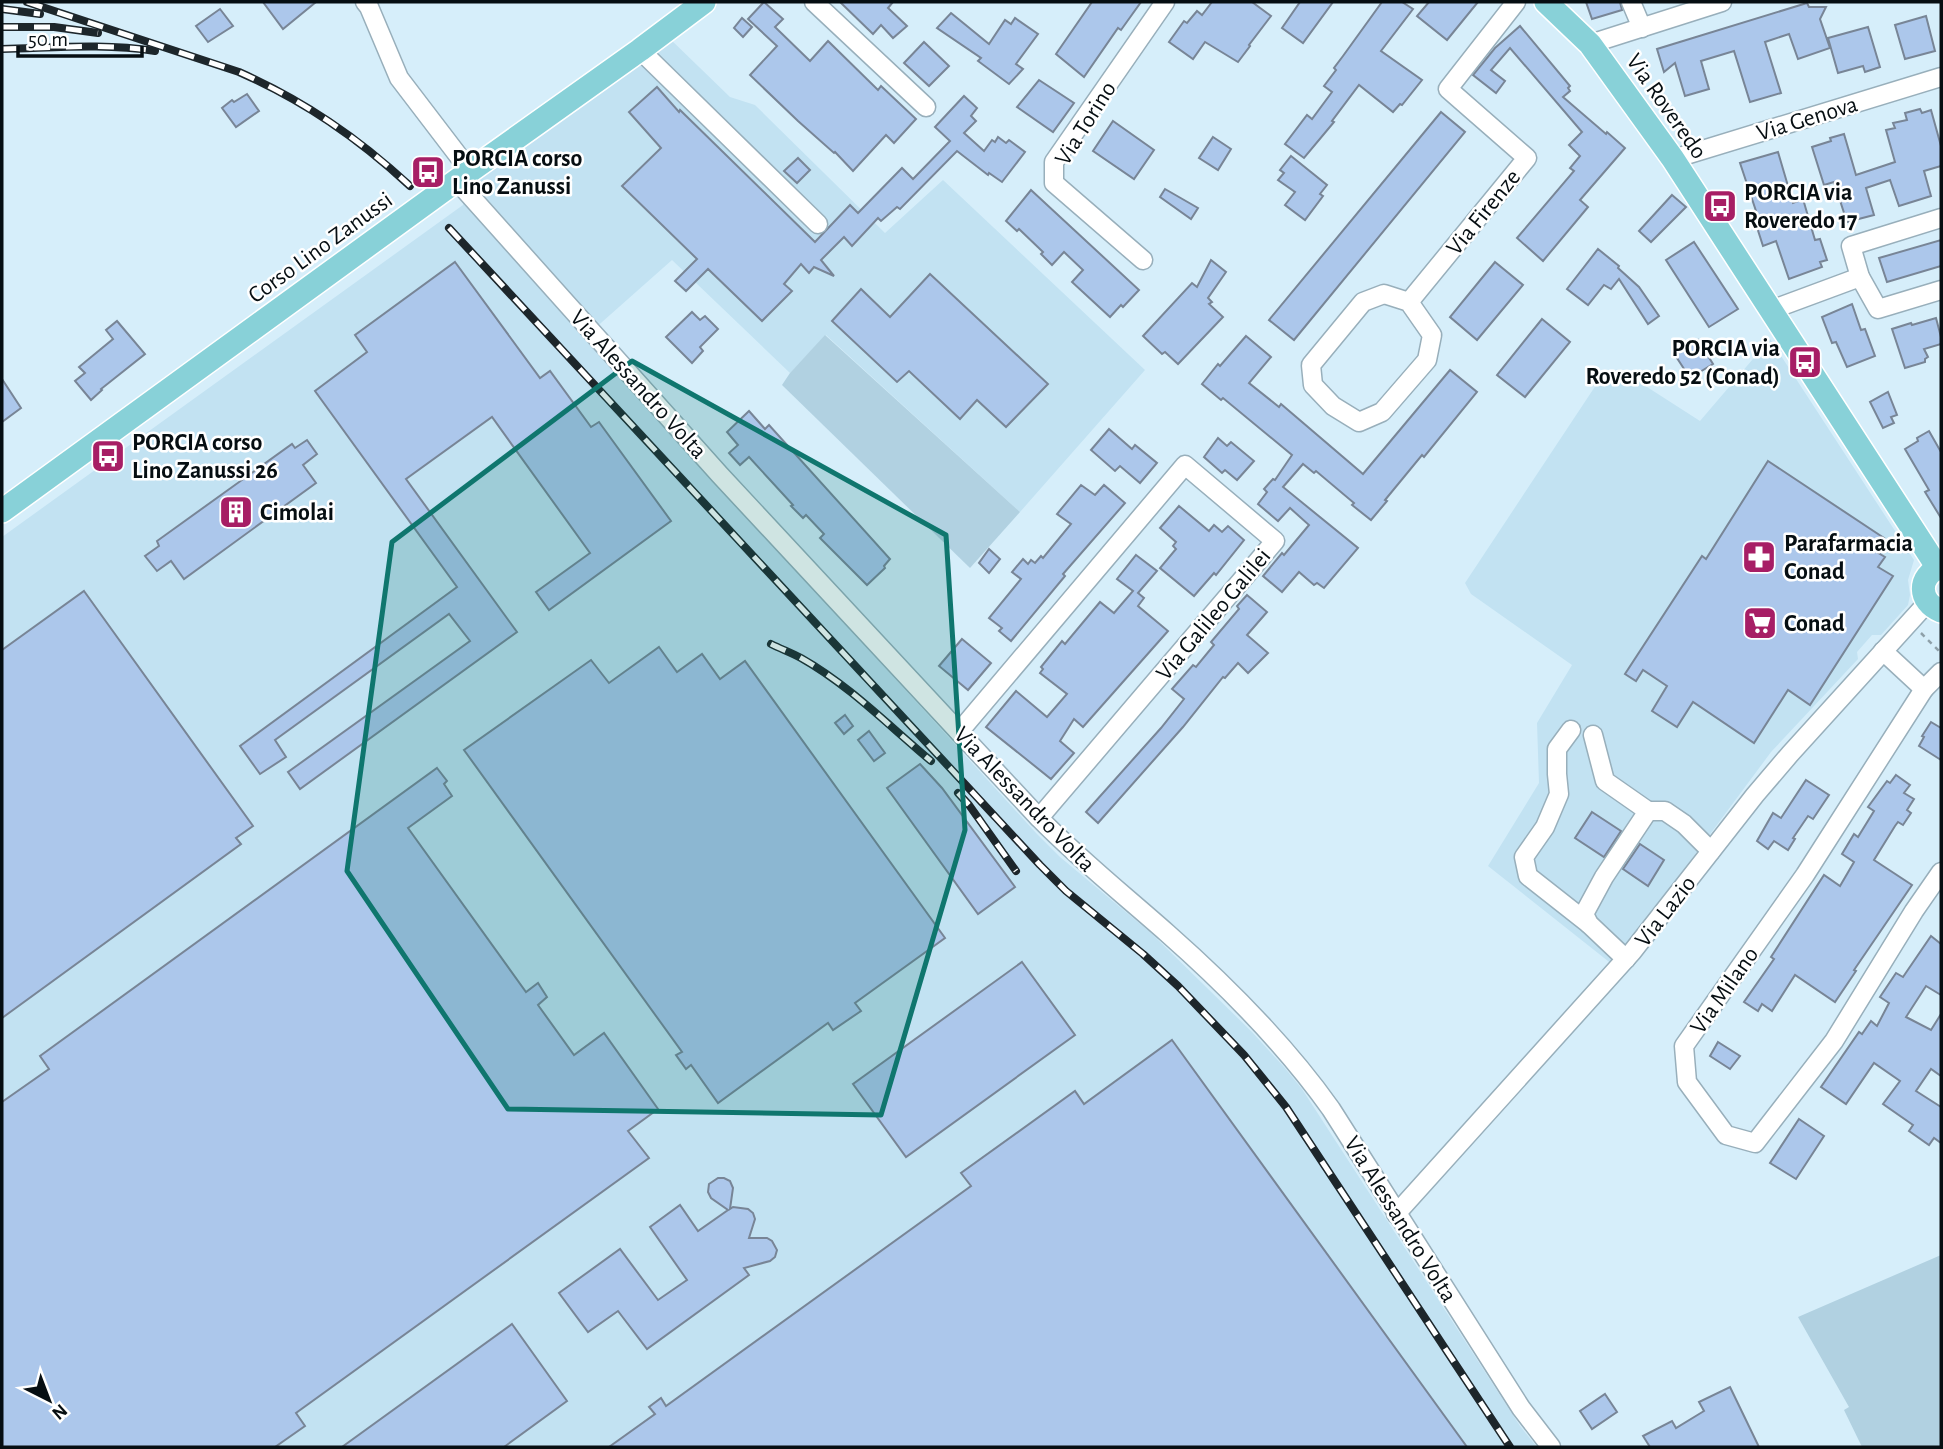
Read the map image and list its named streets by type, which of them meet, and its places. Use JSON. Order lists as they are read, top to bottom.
{
  "streets": {
    "main road": ["Via Roveredo", "Corso Lino Zanussi"],
    "street": [
      "Via Genova",
      "Via Torino",
      "Via Firenze",
      "Via Alessandro Volta",
      "Via Galileo Galilei",
      "Via Lazio",
      "Via Milano"
    ]
  },
  "crossings": [
    ["Via Roveredo", "Via Genova"],
    ["Corso Lino Zanussi", "Via Alessandro Volta"],
    ["Via Alessandro Volta", "Via Galileo Galilei"],
    ["Via Alessandro Volta", "Via Lazio"]
  ],
  "places": {
    "bus stop": [
      "PORCIA corso Lino Zanussi",
      "PORCIA via Roveredo 17",
      "PORCIA via Roveredo 52 (Conad)",
      "PORCIA corso Lino Zanussi 26"
    ],
    "building": ["Cimolai"],
    "pharmacy": ["Parafarmacia Conad"],
    "supermarket": ["Conad"]
  },
  "scale_bar": "50 m",
  "north": "bottom right"
}
